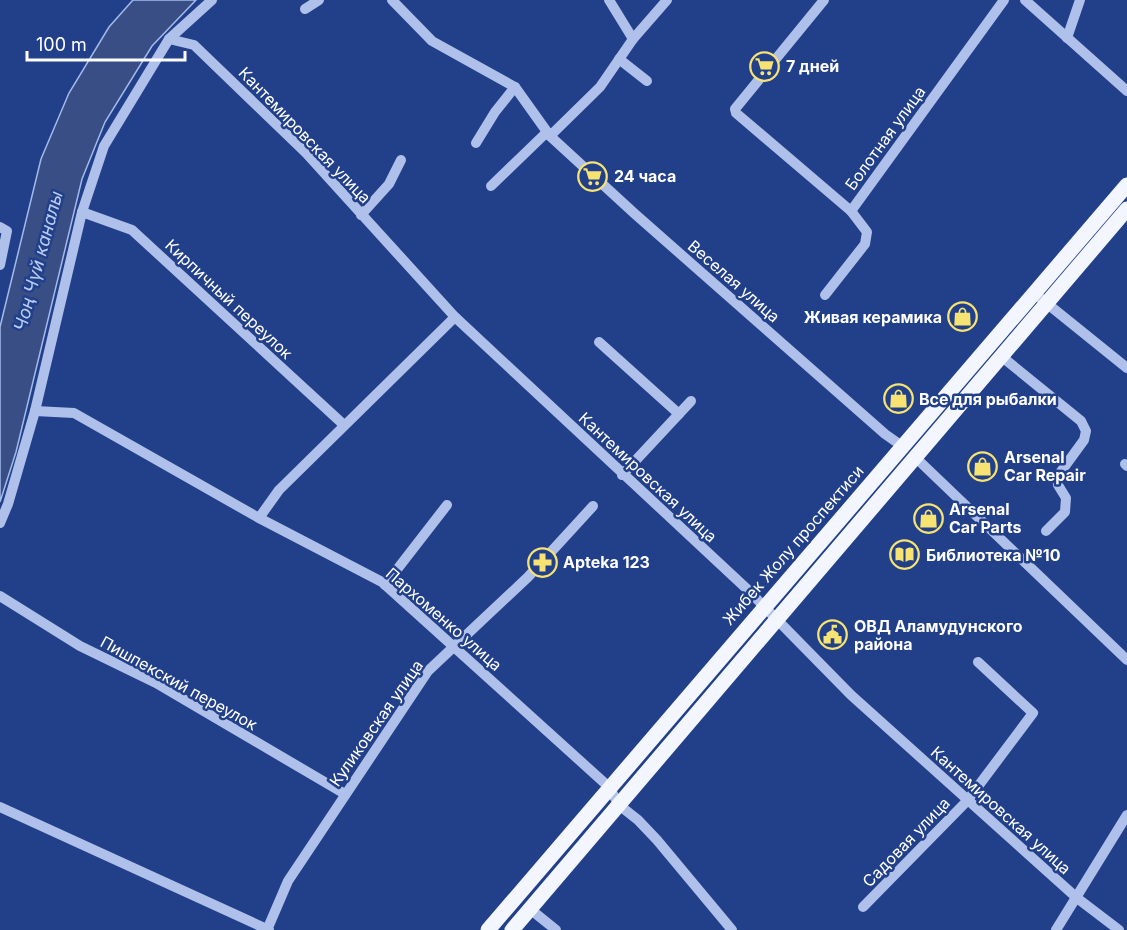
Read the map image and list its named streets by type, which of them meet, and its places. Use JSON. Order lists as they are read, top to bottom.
{
  "streets": {
    "main road": ["Жибек Жолу проспектиси"],
    "street": [
      "Кантемировская улица",
      "Болотная улица",
      "Веселая улица",
      "Кирпичный переулок",
      "Пархоменко улица",
      "Пишпекский переулок",
      "Куликовская улица",
      "Садовая улица"
    ]
  },
  "crossings": [
    ["Кантемировская улица", "Жибек Жолу проспектиси"],
    ["Кантемировская улица", "Садовая улица"],
    ["Веселая улица", "Жибек Жолу проспектиси"],
    ["Жибек Жолу проспектиси", "Пархоменко улица"],
    ["Пархоменко улица", "Куликовская улица"],
    ["Пишпекский переулок", "Куликовская улица"]
  ],
  "water": ["Чоң Чүй каналы"],
  "places": {
    "supermarket": ["7 дней", "24 часа"],
    "shop": [
      "Живая керамика",
      "Все для рыбалки",
      "Arsenal Car Repair",
      "Arsenal Car Parts"
    ],
    "library": ["Библиотека №10"],
    "pharmacy": ["Apteka 123"],
    "public building": ["ОВД Аламудунского района"]
  },
  "scale_bar": "100 m"
}
